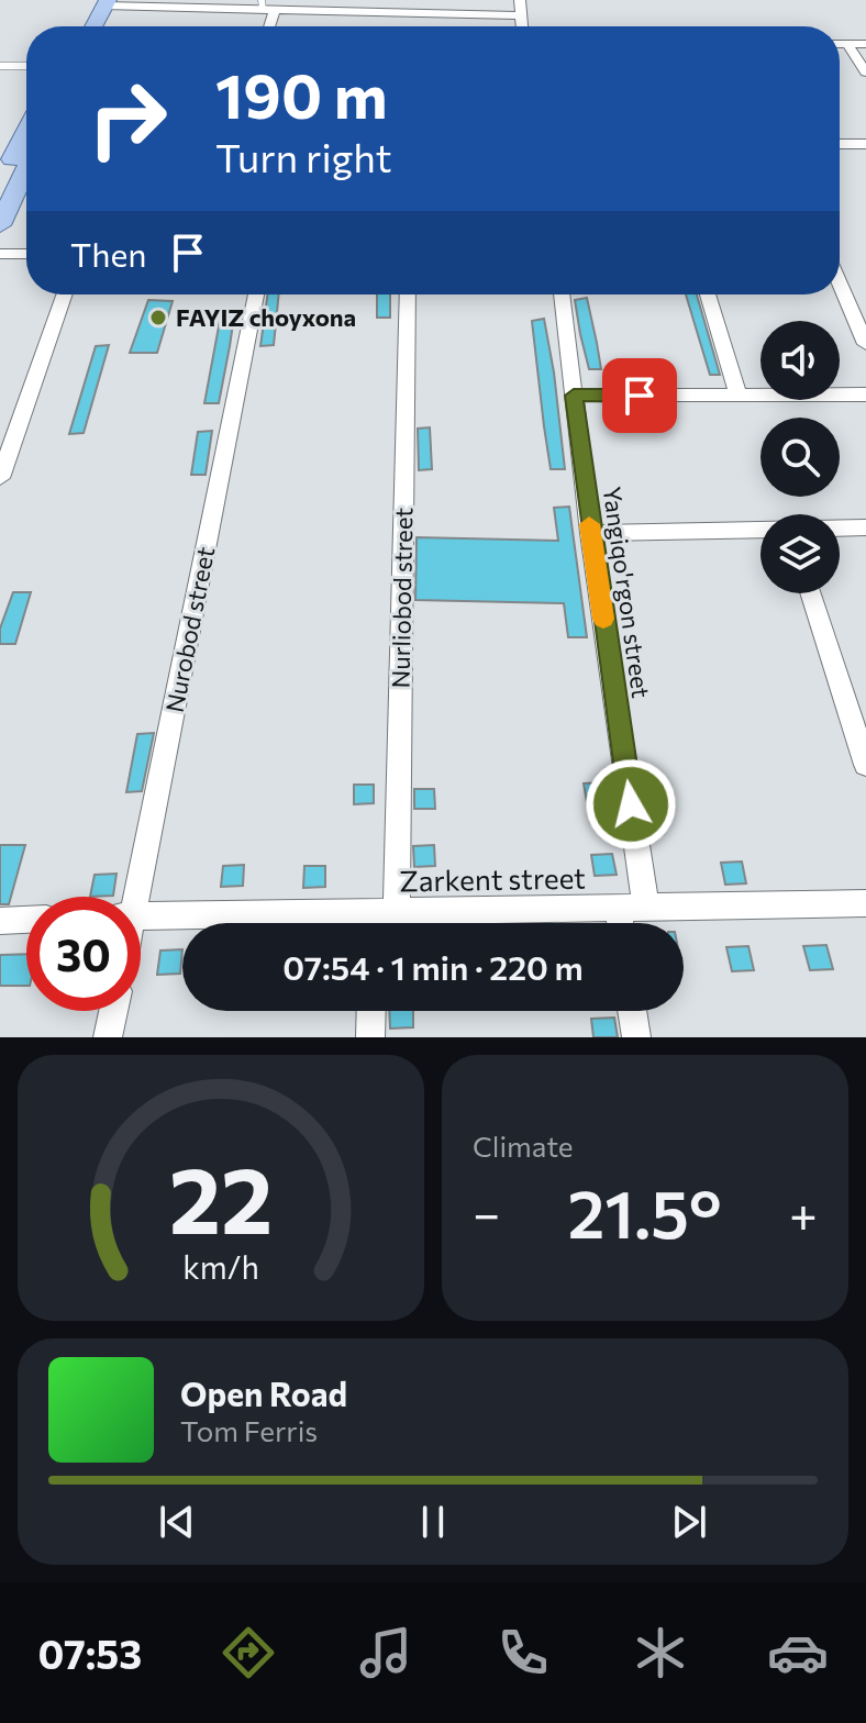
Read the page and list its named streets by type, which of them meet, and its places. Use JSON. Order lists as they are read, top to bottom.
{
  "streets": {
    "street": [
      "Yangiqo'rgon street",
      "Nurliobod street",
      "Nurobod street",
      "Zarkent street"
    ]
  },
  "crossings": [
    ["Yangiqo'rgon street", "Zarkent street"],
    ["Nurliobod street", "Zarkent street"]
  ],
  "places": ["FAYIZ choyxona"],
  "page": {
    "turn": ["190 m", "Turn right"],
    "then": "Then",
    "limit": "30",
    "trip": "07:54 · 1 min · 220 m",
    "tile": "Climate",
    "heat": ["−", "21.5°", "+"],
    "song": ["Open Road", "Tom Ferris"],
    "tabs": "07:53",
    "gauge": ["22", "km/h"]
  }
}
